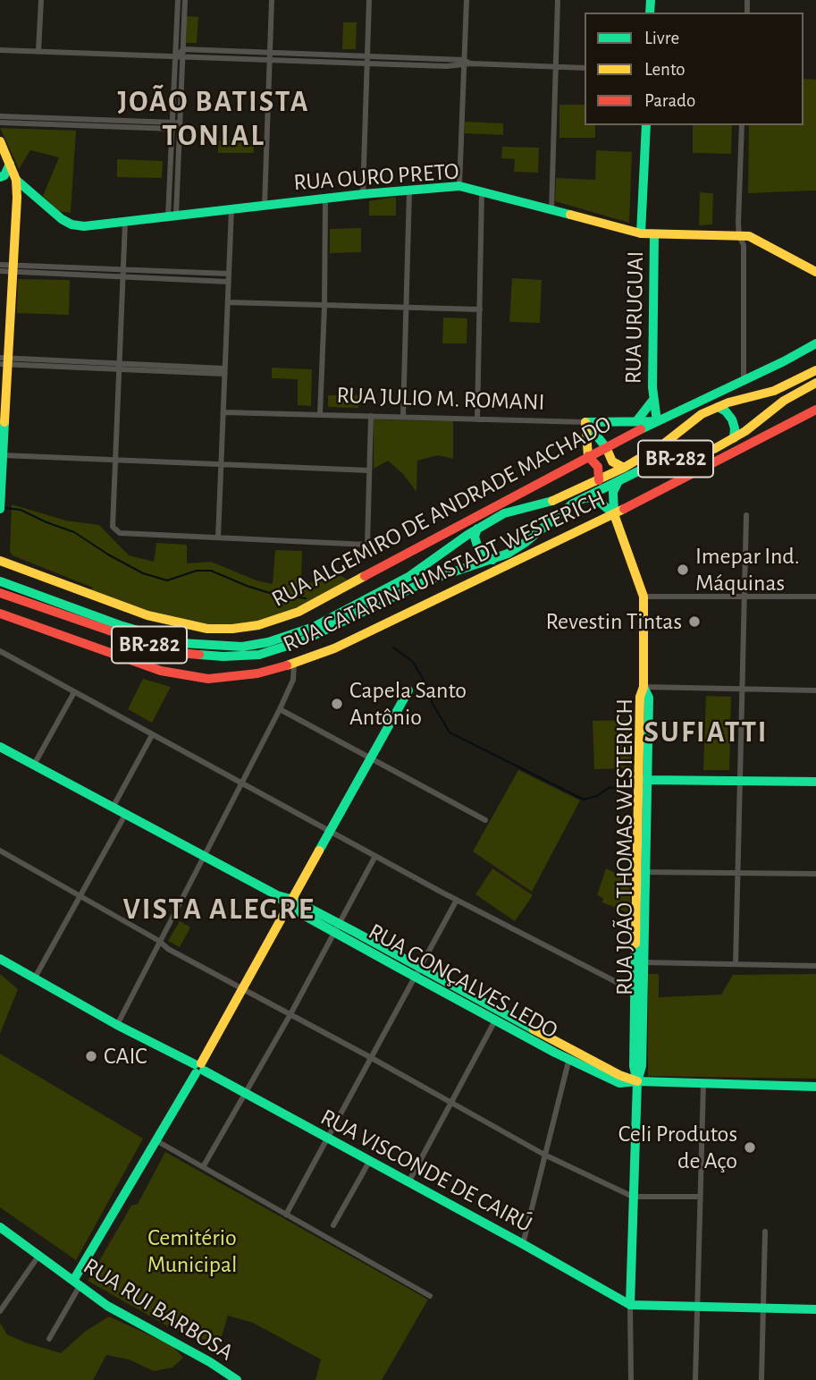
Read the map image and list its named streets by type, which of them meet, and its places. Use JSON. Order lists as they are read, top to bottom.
{
  "streets": {
    "main road": [
      "RUA OURO PRETO",
      "RUA URUGUAI",
      "RUA JULIO M. ROMANI",
      "BR-282",
      "RUA ALGEMIRO DE ANDRADE MACHADO",
      "RUA CATARINA UMSTADT WESTERICH",
      "RUA JOÃO THOMAS WESTERICH",
      "RUA GONÇALVES LEDO",
      "RUA VISCONDE DE CAIRÚ",
      "RUA RUI BARBOSA"
    ]
  },
  "crossings": [
    ["RUA OURO PRETO", "RUA URUGUAI"],
    ["RUA URUGUAI", "RUA JULIO M. ROMANI"],
    ["RUA URUGUAI", "RUA ALGEMIRO DE ANDRADE MACHADO"],
    ["RUA JULIO M. ROMANI", "RUA ALGEMIRO DE ANDRADE MACHADO"],
    ["RUA CATARINA UMSTADT WESTERICH", "RUA JOÃO THOMAS WESTERICH"],
    ["RUA JOÃO THOMAS WESTERICH", "RUA GONÇALVES LEDO"],
    ["RUA JOÃO THOMAS WESTERICH", "RUA VISCONDE DE CAIRÚ"]
  ],
  "districts": ["JOÃO BATISTA TONIAL", "SUFIATTI", "VISTA ALEGRE"],
  "parks": ["Cemitério Municipal"],
  "places": [
    "Imepar Ind. Máquinas",
    "Revestin Tintas",
    "Capela Santo Antônio",
    "CAIC",
    "Celi Produtos de Aço"
  ],
  "legend": ["Livre", "Lento", "Parado"]
}
